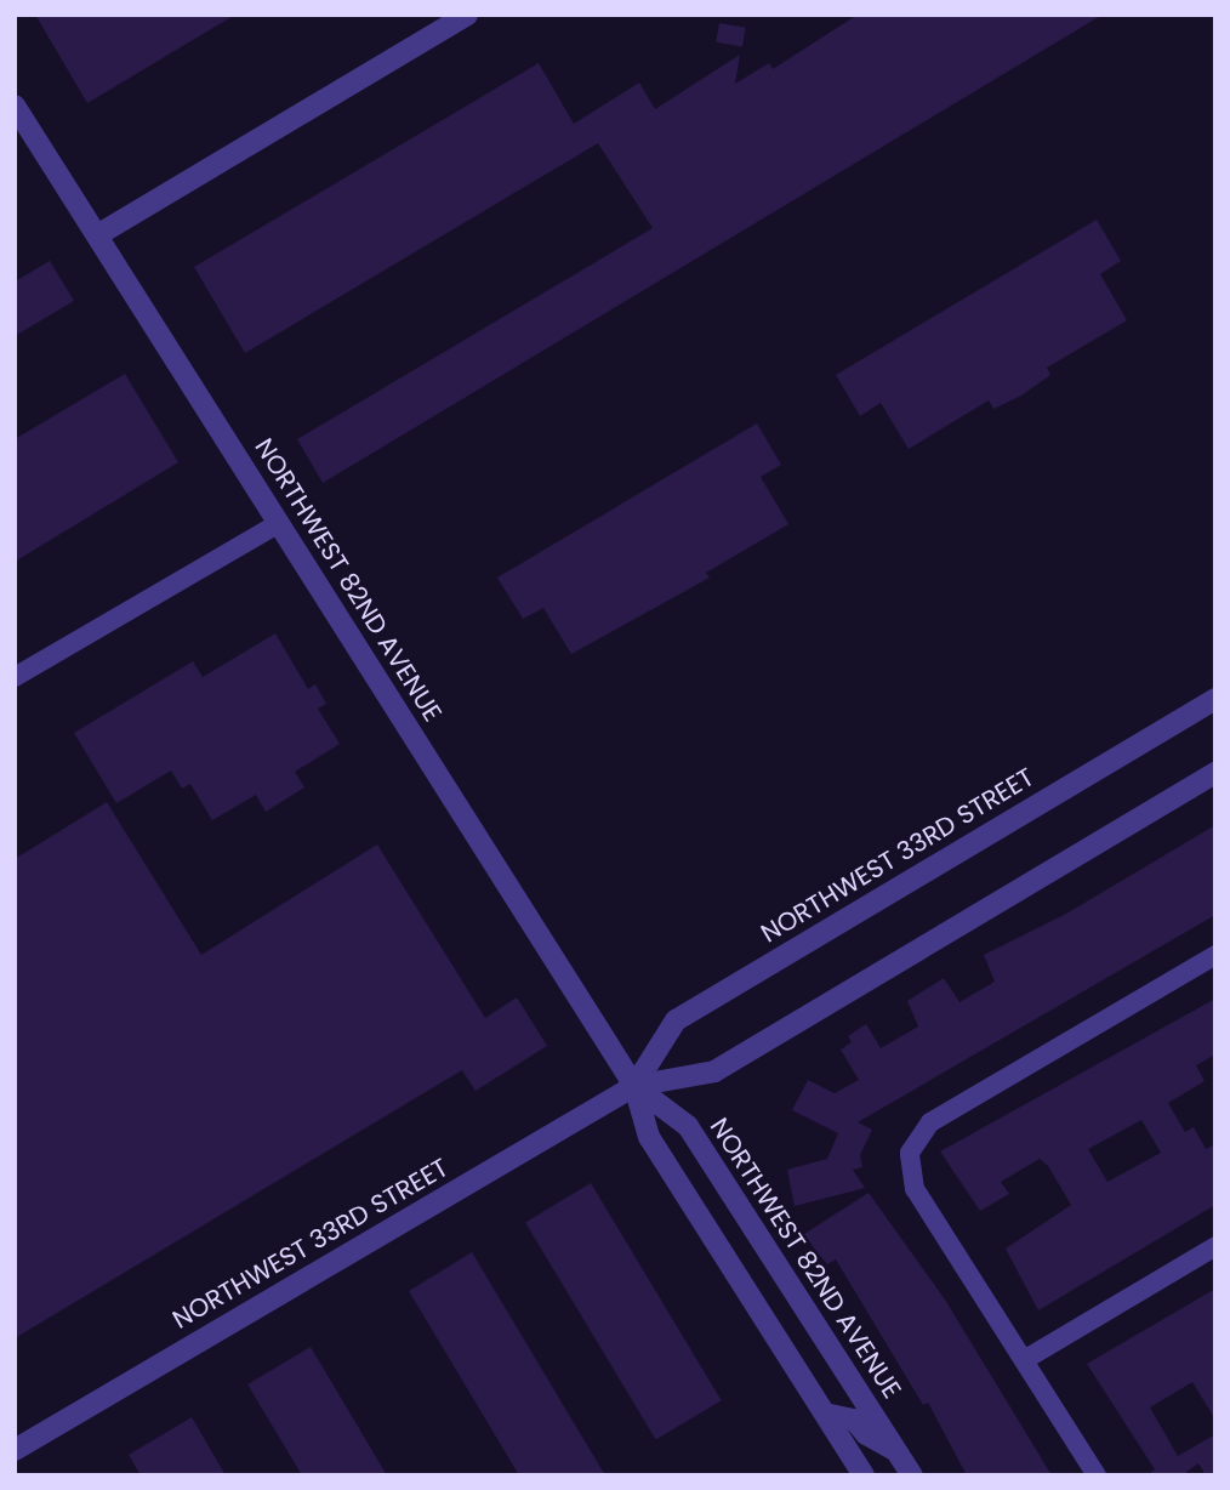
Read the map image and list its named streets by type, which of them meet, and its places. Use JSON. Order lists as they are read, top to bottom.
{
  "streets": {
    "street": ["NORTHWEST 82ND AVENUE", "NORTHWEST 33RD STREET"]
  },
  "crossings": [
    ["NORTHWEST 82ND AVENUE", "NORTHWEST 33RD STREET"]
  ]
}
